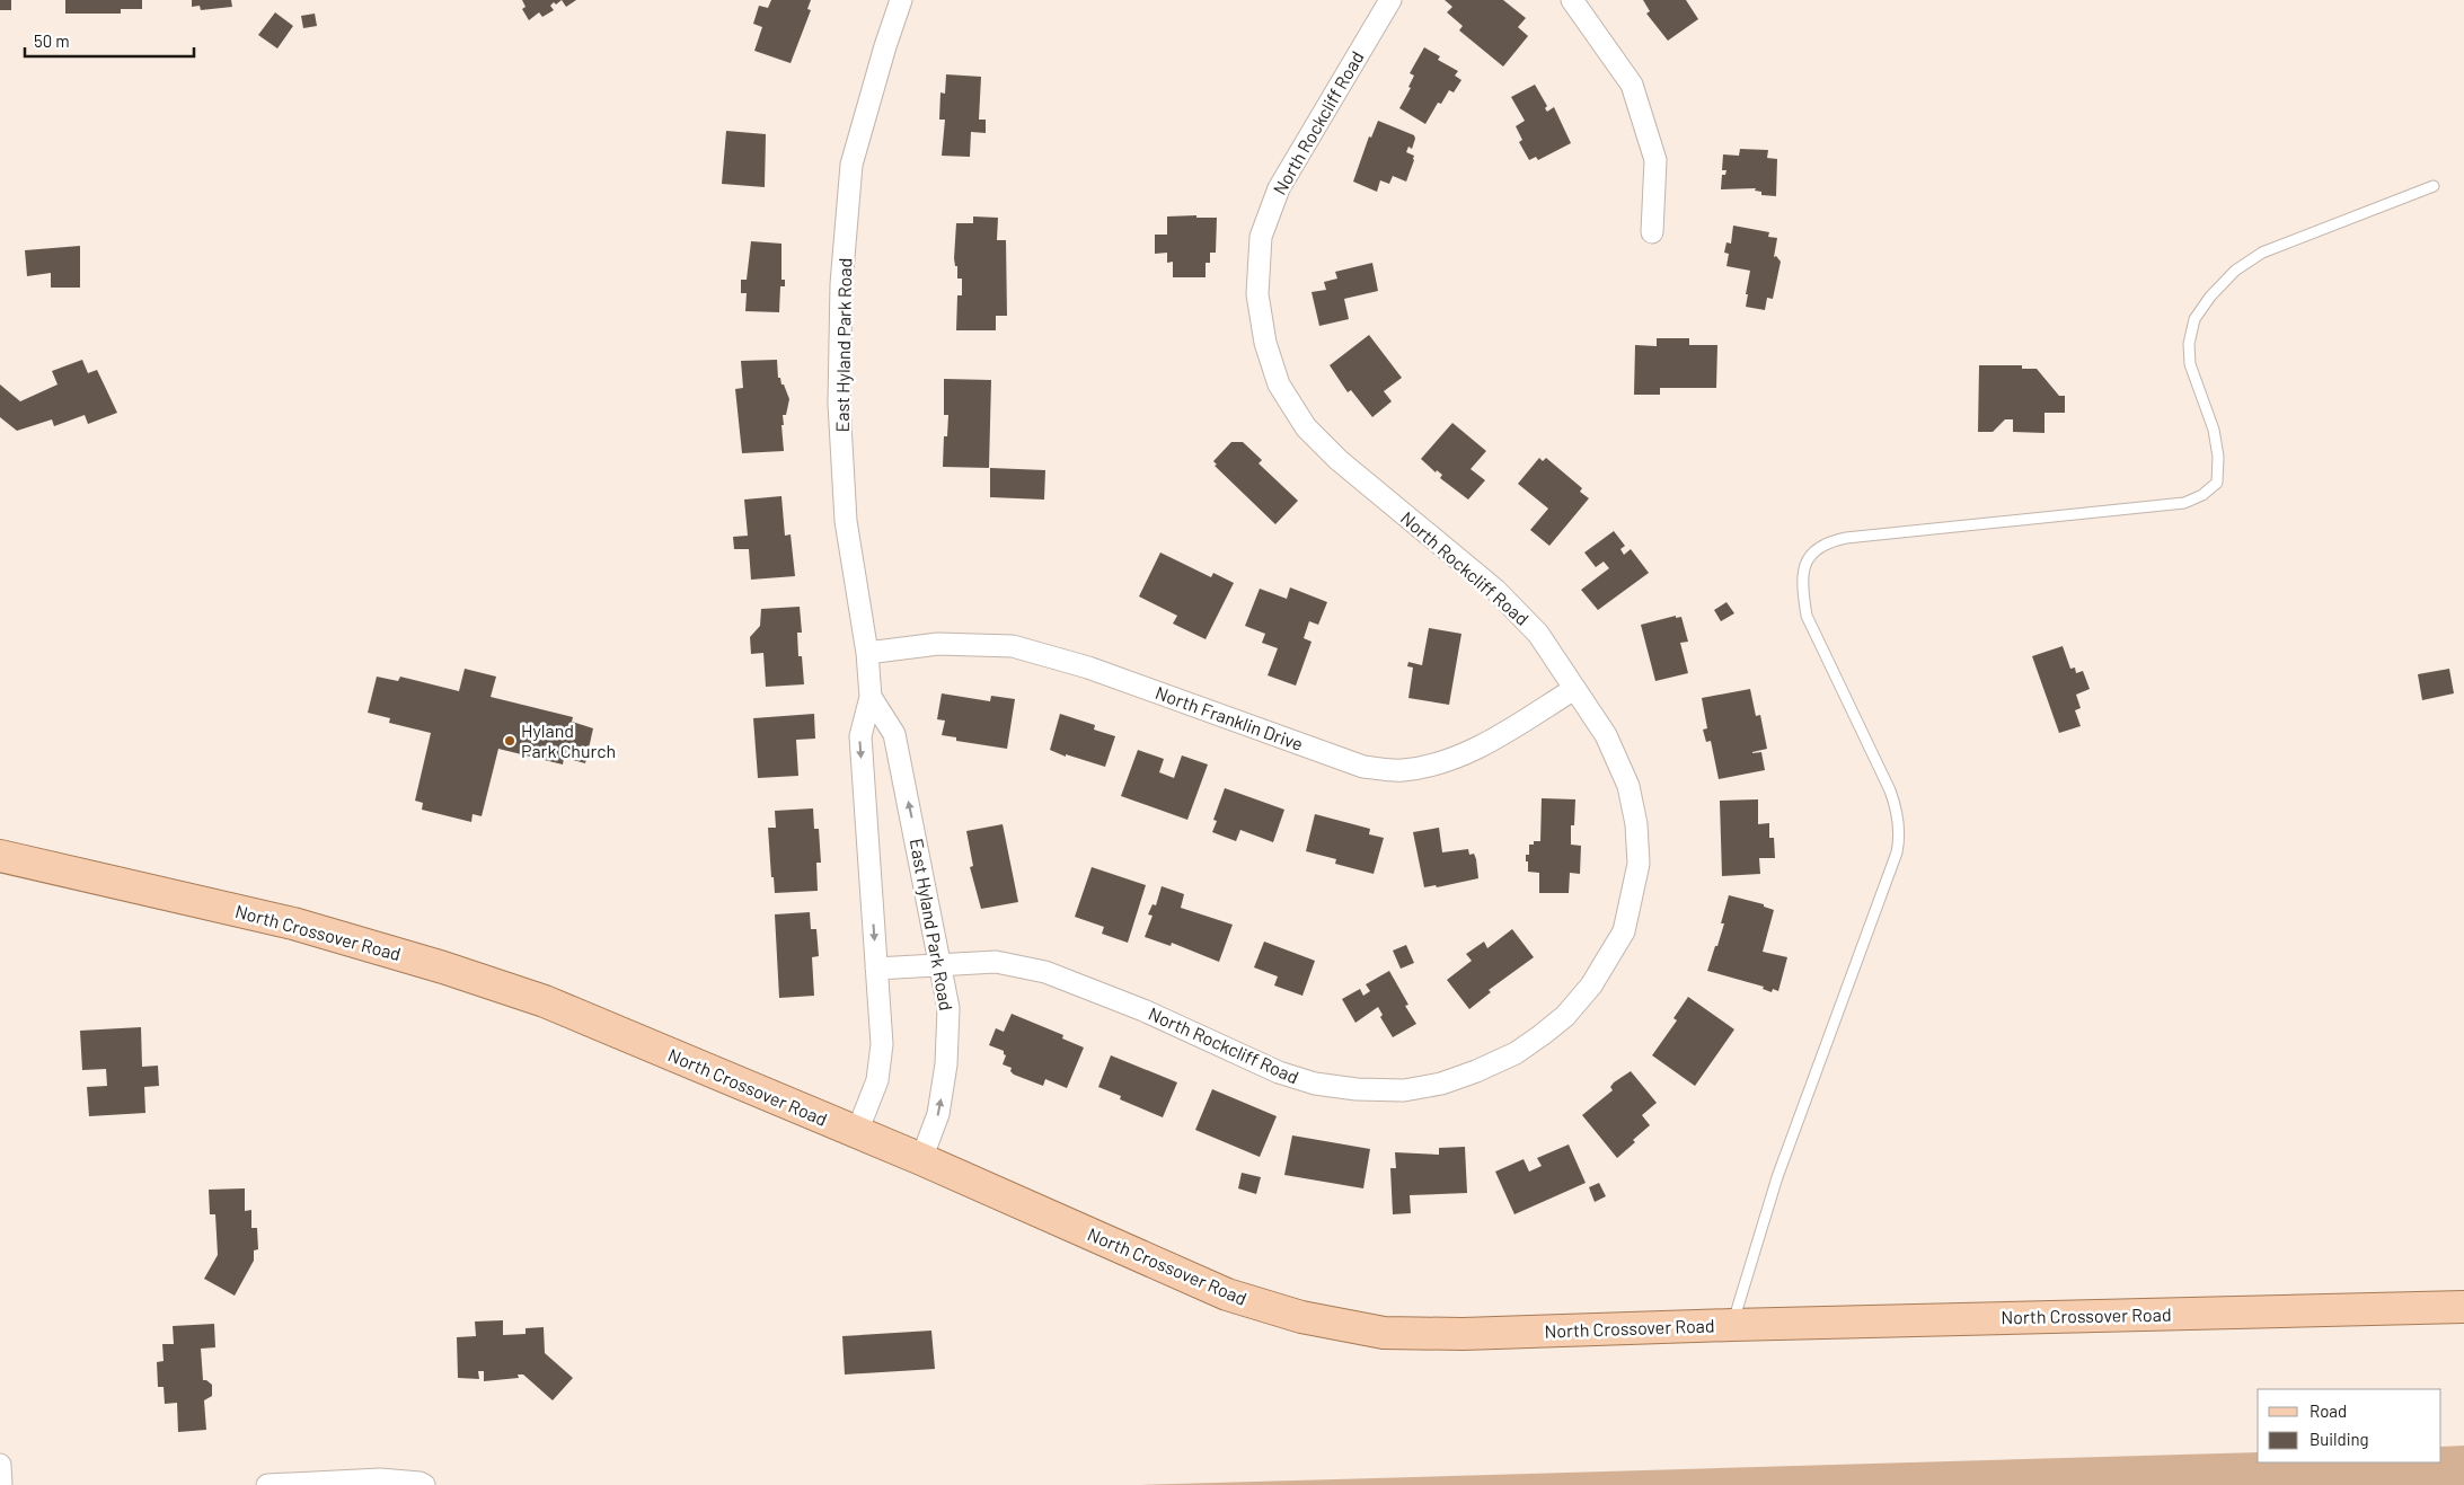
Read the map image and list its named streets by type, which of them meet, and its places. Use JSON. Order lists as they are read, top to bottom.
{
  "streets": {
    "main road": ["North Crossover Road"],
    "street": ["North Rockcliff Road", "East Hyland Park Road", "North Franklin Drive"]
  },
  "crossings": [
    ["North Rockcliff Road", "East Hyland Park Road"],
    ["North Rockcliff Road", "North Franklin Drive"],
    ["East Hyland Park Road", "North Franklin Drive"],
    ["East Hyland Park Road", "North Crossover Road"]
  ],
  "places": ["Hyland Park Church"],
  "legend": ["Road", "Building"],
  "scale_bar": "50 m"
}
